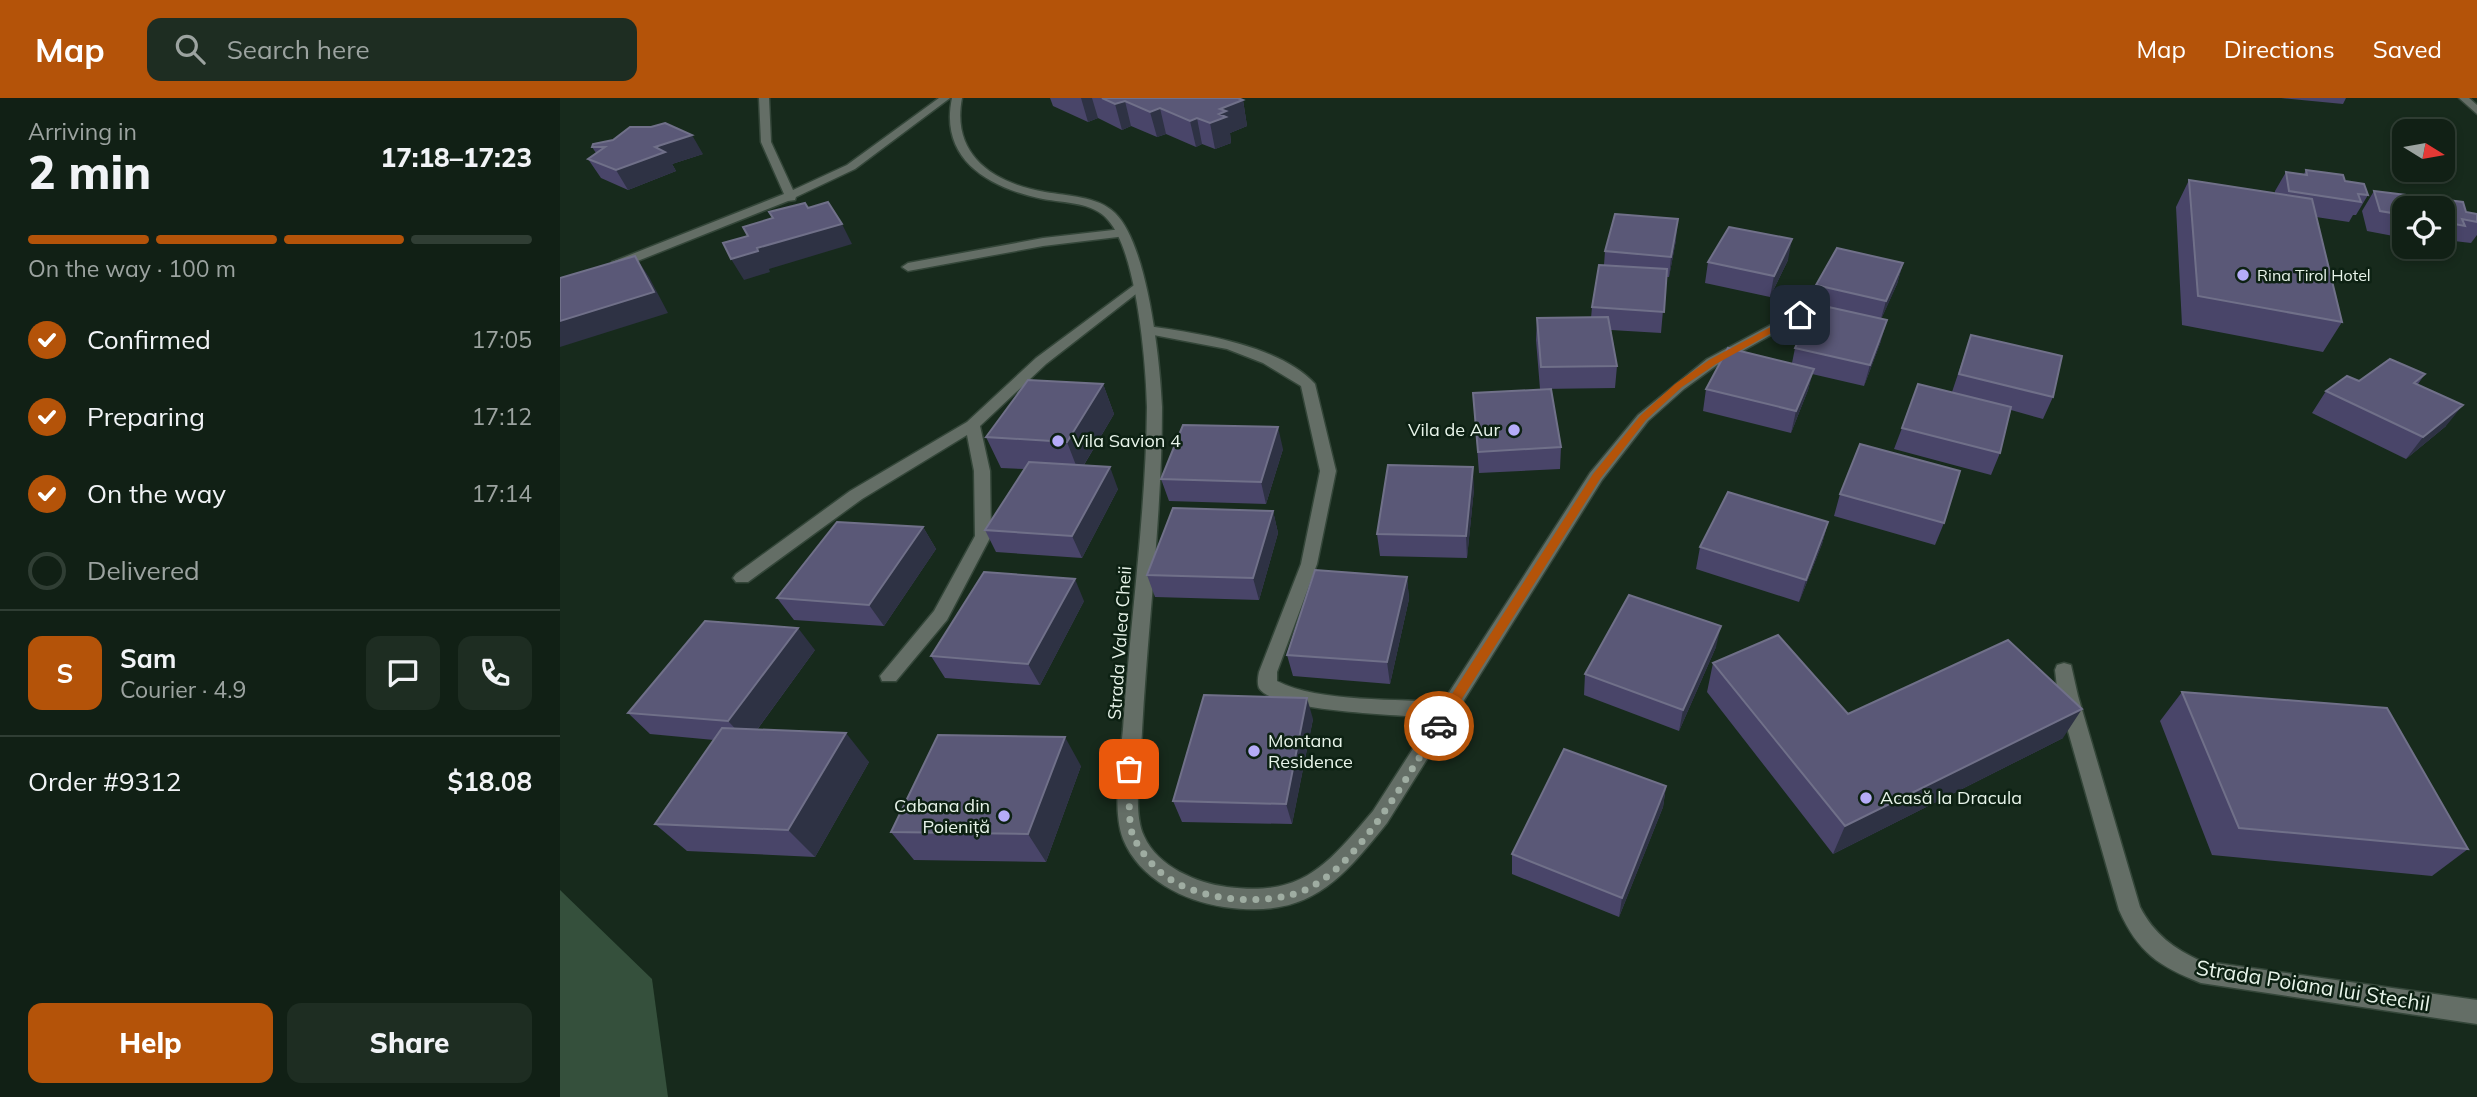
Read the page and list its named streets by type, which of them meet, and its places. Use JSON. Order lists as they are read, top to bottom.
{
  "streets": {
    "street": ["Strada Valea Cheii", "Strada Poiana lui Stechil"]
  },
  "places": [
    "Rina Tirol Hotel",
    "Vila de Aur",
    "Vila Savion 4",
    "Montana Residence",
    "Acasă la Dracula",
    "Cabana din Poieniță"
  ],
  "north": "right",
  "page": {
    "header": "Map",
    "search": "Search here",
    "nav": ["Map", "Directions", "Saved"],
    "heading": ["2 min", "Arriving in", "17:18–17:23"],
    "panel": [
      "Sam",
      "Courier · 4.9",
      "Order #9312",
      "$18.08"
    ],
    "bar": "On the way · 100 m",
    "list": [
      ["Confirmed", "17:05"],
      ["Preparing", "17:12"],
      ["On the way", "17:14"],
      "Delivered"
    ],
    "round": "S",
    "buttons": ["Help", "Share"]
  }
}
